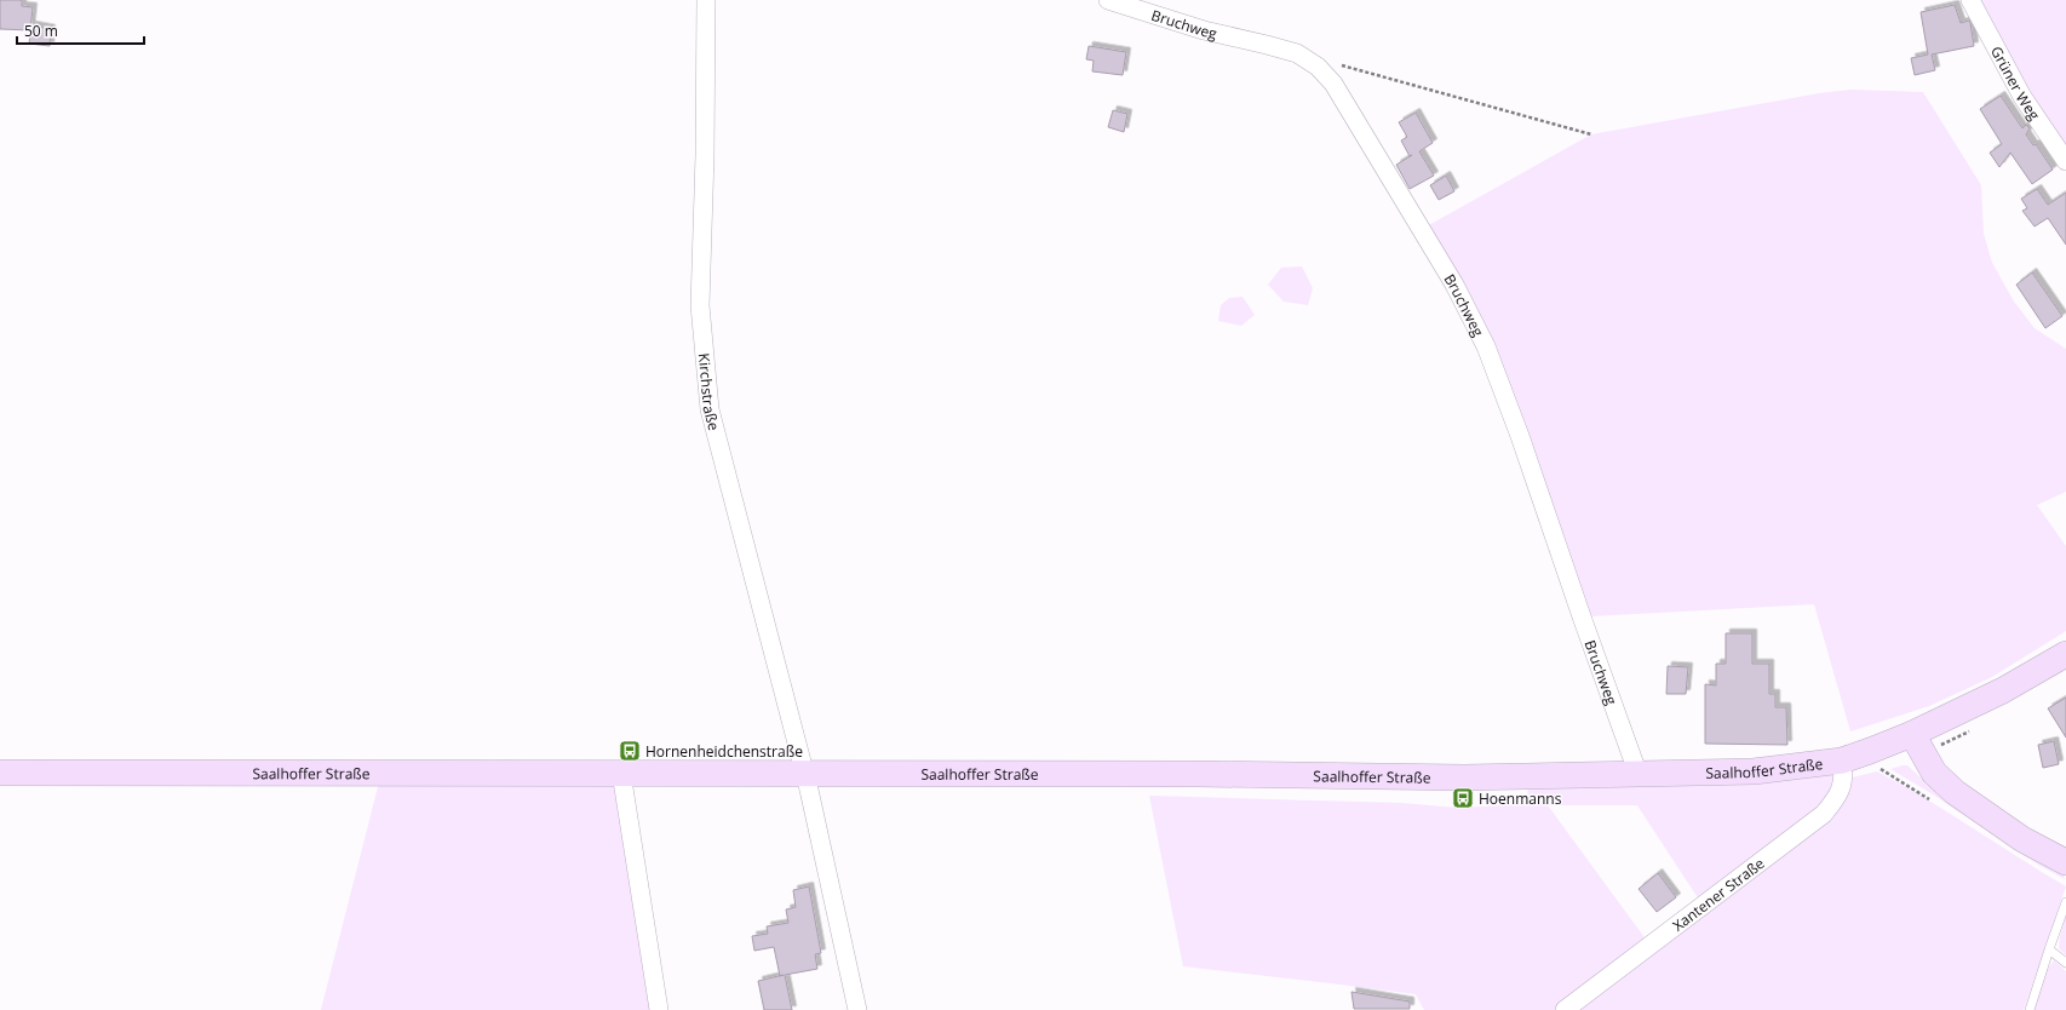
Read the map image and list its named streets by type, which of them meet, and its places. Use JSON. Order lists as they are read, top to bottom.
{
  "streets": {
    "main road": ["Saalhoffer Straße"],
    "street": [
      "Bruchweg",
      "Grüner Weg",
      "Kirchstraße",
      "Xantener Straße"
    ]
  },
  "crossings": [
    ["Bruchweg", "Saalhoffer Straße"],
    ["Kirchstraße", "Saalhoffer Straße"],
    ["Saalhoffer Straße", "Xantener Straße"]
  ],
  "places": {
    "bus stop": ["Hornenheidchenstraße", "Hoenmanns"]
  },
  "scale_bar": "50 m"
}
